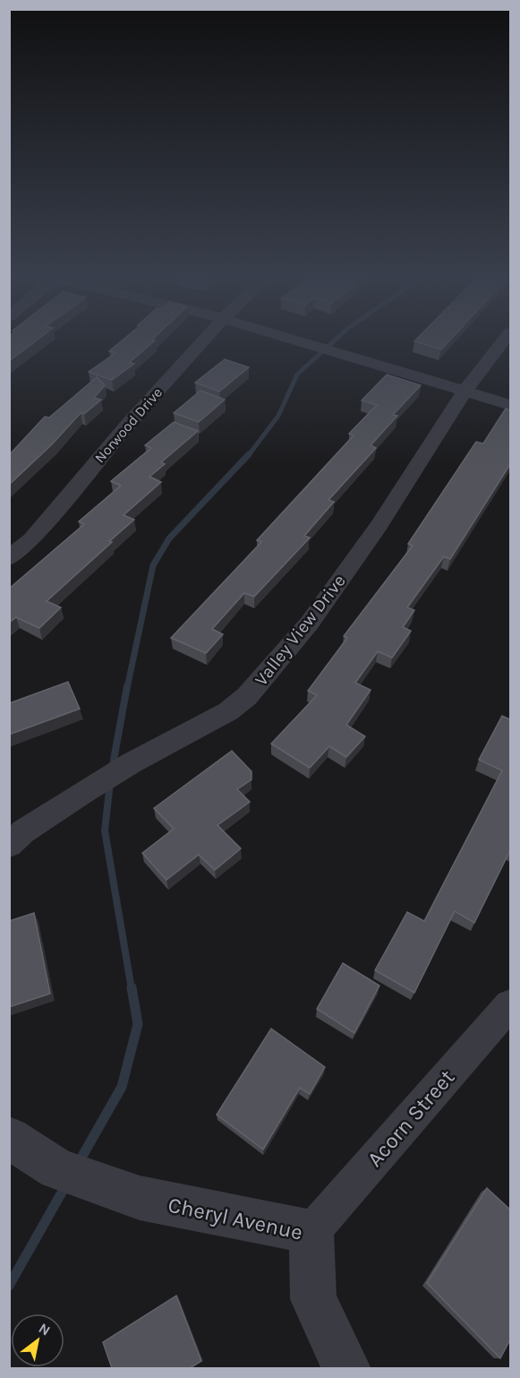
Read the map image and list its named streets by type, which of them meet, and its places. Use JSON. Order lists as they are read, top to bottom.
{
  "streets": {
    "street": [
      "Norwood Drive",
      "Valley View Drive",
      "Acorn Street",
      "Cheryl Avenue"
    ]
  },
  "crossings": [
    ["Acorn Street", "Cheryl Avenue"]
  ],
  "north": "top right"
}
